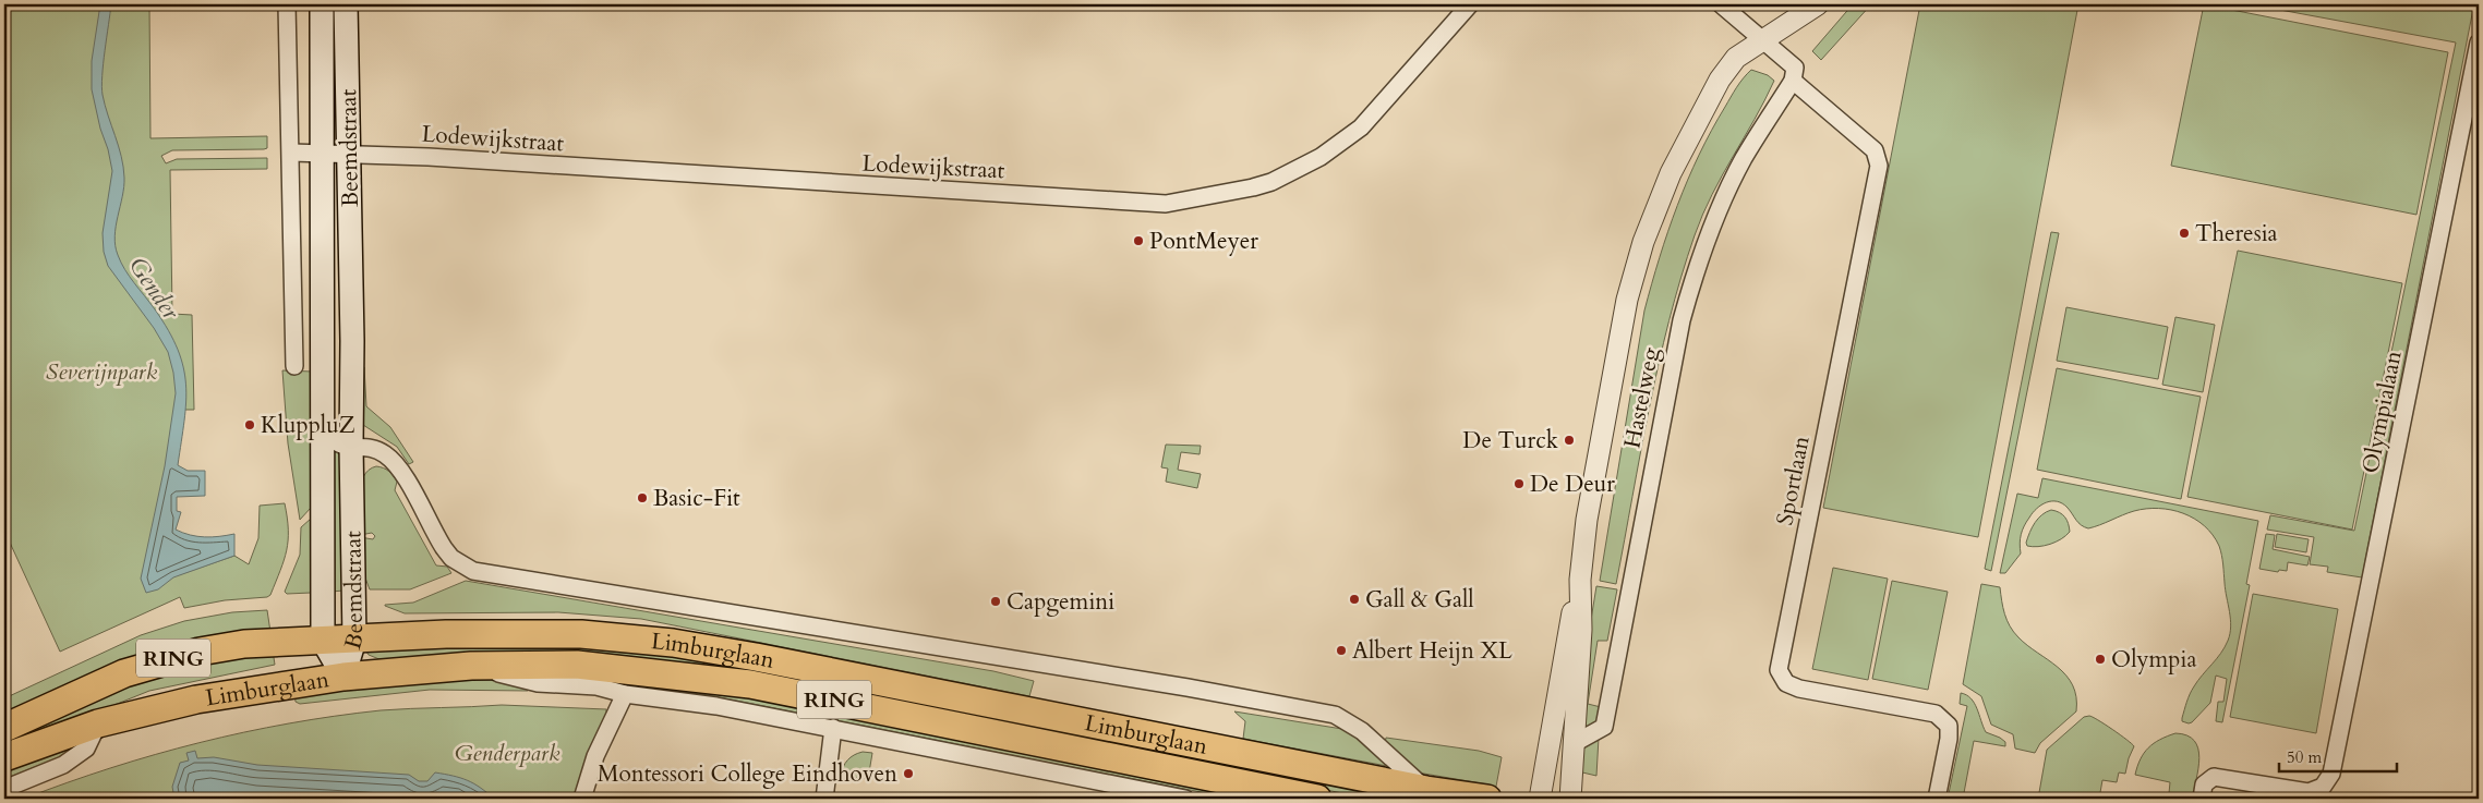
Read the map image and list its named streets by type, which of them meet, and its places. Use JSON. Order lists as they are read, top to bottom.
{
  "streets": {
    "main road": ["Beemdstraat", "Limburglaan", "RING"],
    "street": [
      "Lodewijkstraat",
      "Hastelweg",
      "Olympialaan",
      "Sportlaan"
    ]
  },
  "crossings": [
    ["Lodewijkstraat", "Beemdstraat"],
    ["Beemdstraat", "Limburglaan"],
    ["Hastelweg", "Sportlaan"]
  ],
  "water": ["Gender"],
  "parks": ["Severijnpark", "Genderpark"],
  "places": [
    "Theresia",
    "PontMeyer",
    "KluppluZ",
    "De Turck",
    "De Deur",
    "Basic-Fit",
    "Gall & Gall",
    "Capgemini",
    "Albert Heijn XL",
    "Olympia",
    "Montessori College Eindhoven"
  ],
  "scale_bar": "50 m"
}
